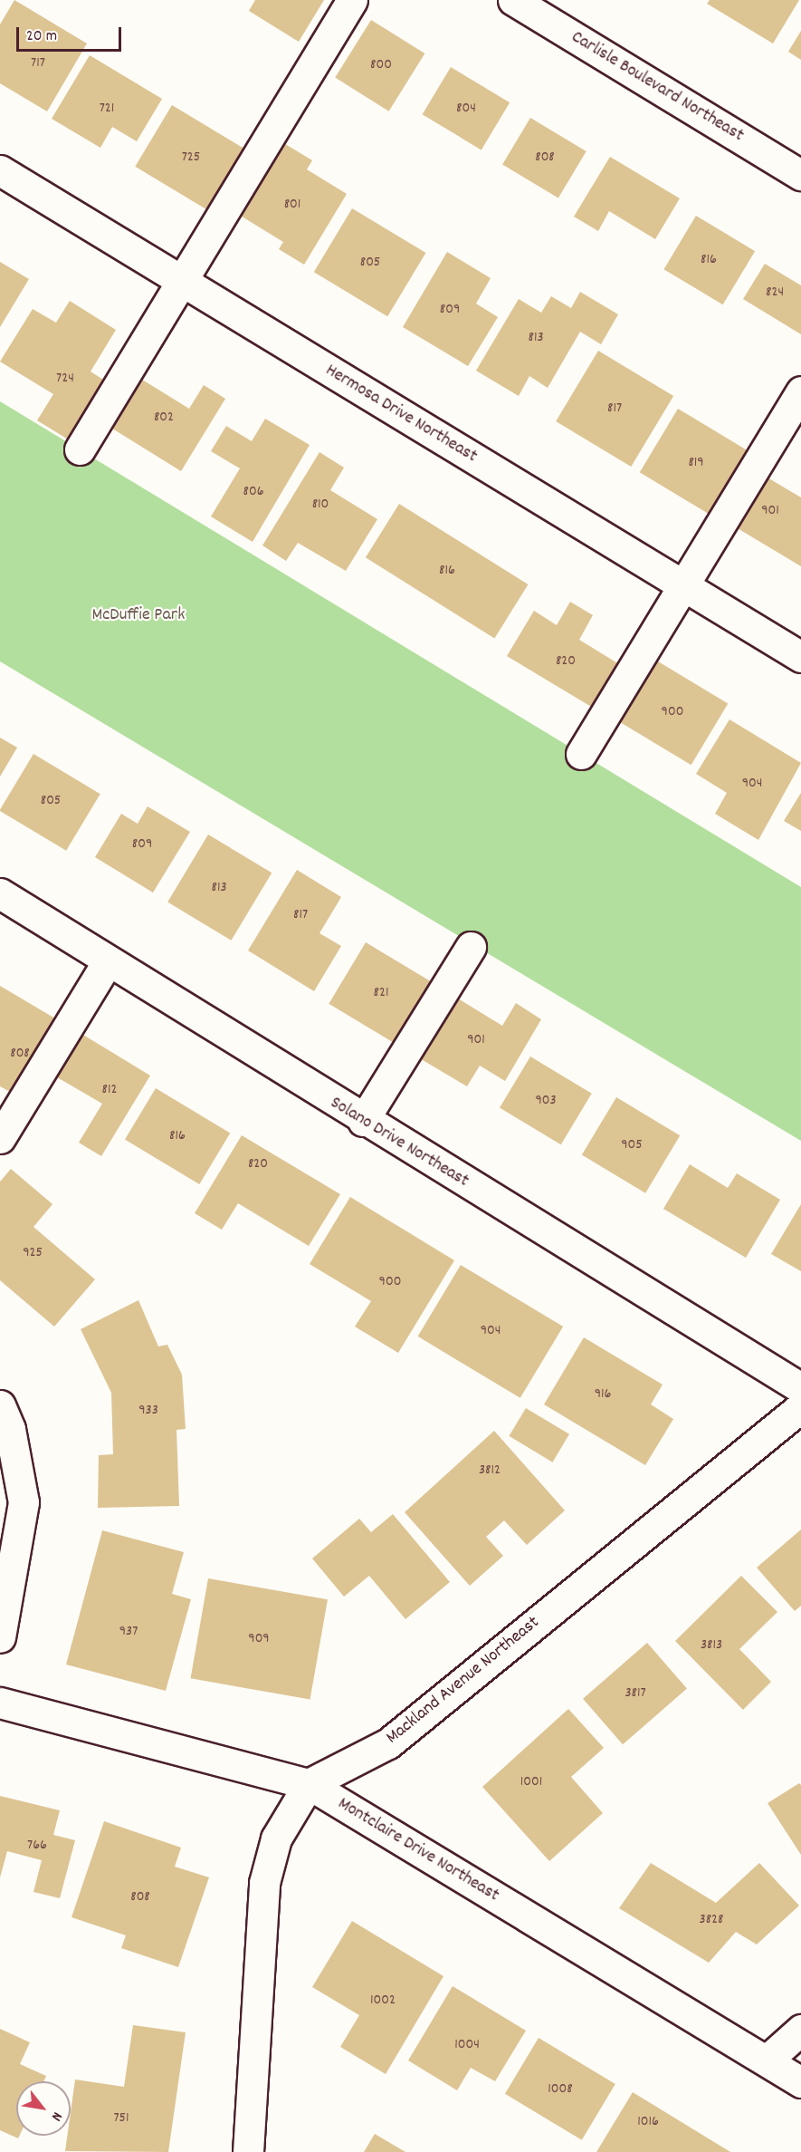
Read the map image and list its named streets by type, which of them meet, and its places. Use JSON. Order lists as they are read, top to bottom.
{
  "streets": {
    "street": [
      "Carlisle Boulevard Northeast",
      "Hermosa Drive Northeast",
      "Solano Drive Northeast",
      "Mackland Avenue Northeast",
      "Montclaire Drive Northeast"
    ]
  },
  "crossings": [
    ["Mackland Avenue Northeast", "Montclaire Drive Northeast"]
  ],
  "parks": ["McDuffie Park"],
  "house_numbers": [
    "717",
    "800",
    "721",
    "804",
    "725",
    "808",
    "801",
    "816",
    "805",
    "824",
    "809",
    "813",
    "724",
    "817",
    "802",
    "819",
    "806",
    "810",
    "901",
    "816",
    "820",
    "900",
    "904",
    "805",
    "809",
    "813",
    "817",
    "821",
    "901",
    "808",
    "812",
    "903",
    "816",
    "905",
    "820",
    "925",
    "900",
    "904",
    "916",
    "933",
    "3812",
    "937",
    "909",
    "3813",
    "3817",
    "1001",
    "766",
    "808",
    "3828",
    "1002",
    "1004",
    "1008",
    "751",
    "1016"
  ],
  "scale_bar": "20 m",
  "north": "bottom right"
}
